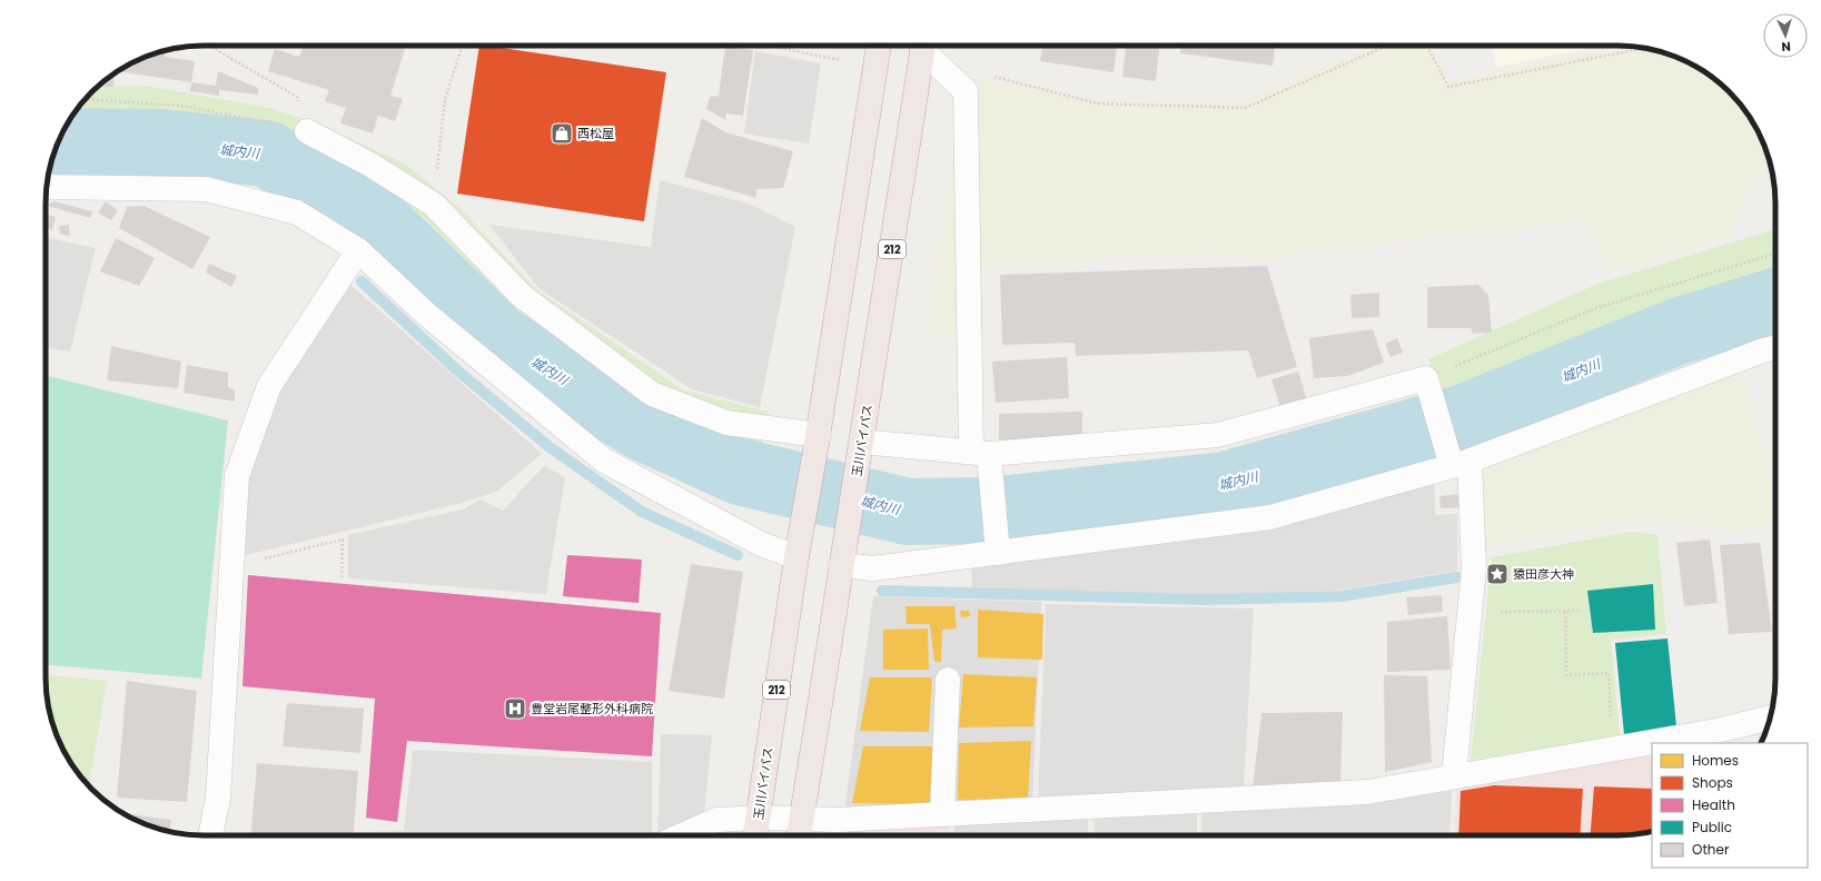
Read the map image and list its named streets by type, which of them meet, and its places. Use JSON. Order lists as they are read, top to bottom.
{
  "streets": {
    "highway": ["212", "玉川バイパス"]
  },
  "water": ["城内川"],
  "places": {
    "shop": ["西松屋"],
    "place": ["猿田彦大神"],
    "hospital": ["豊堂岩尾整形外科病院"]
  },
  "legend": [
    "Homes",
    "Shops",
    "Health",
    "Public",
    "Other"
  ],
  "north": "bottom"
}
